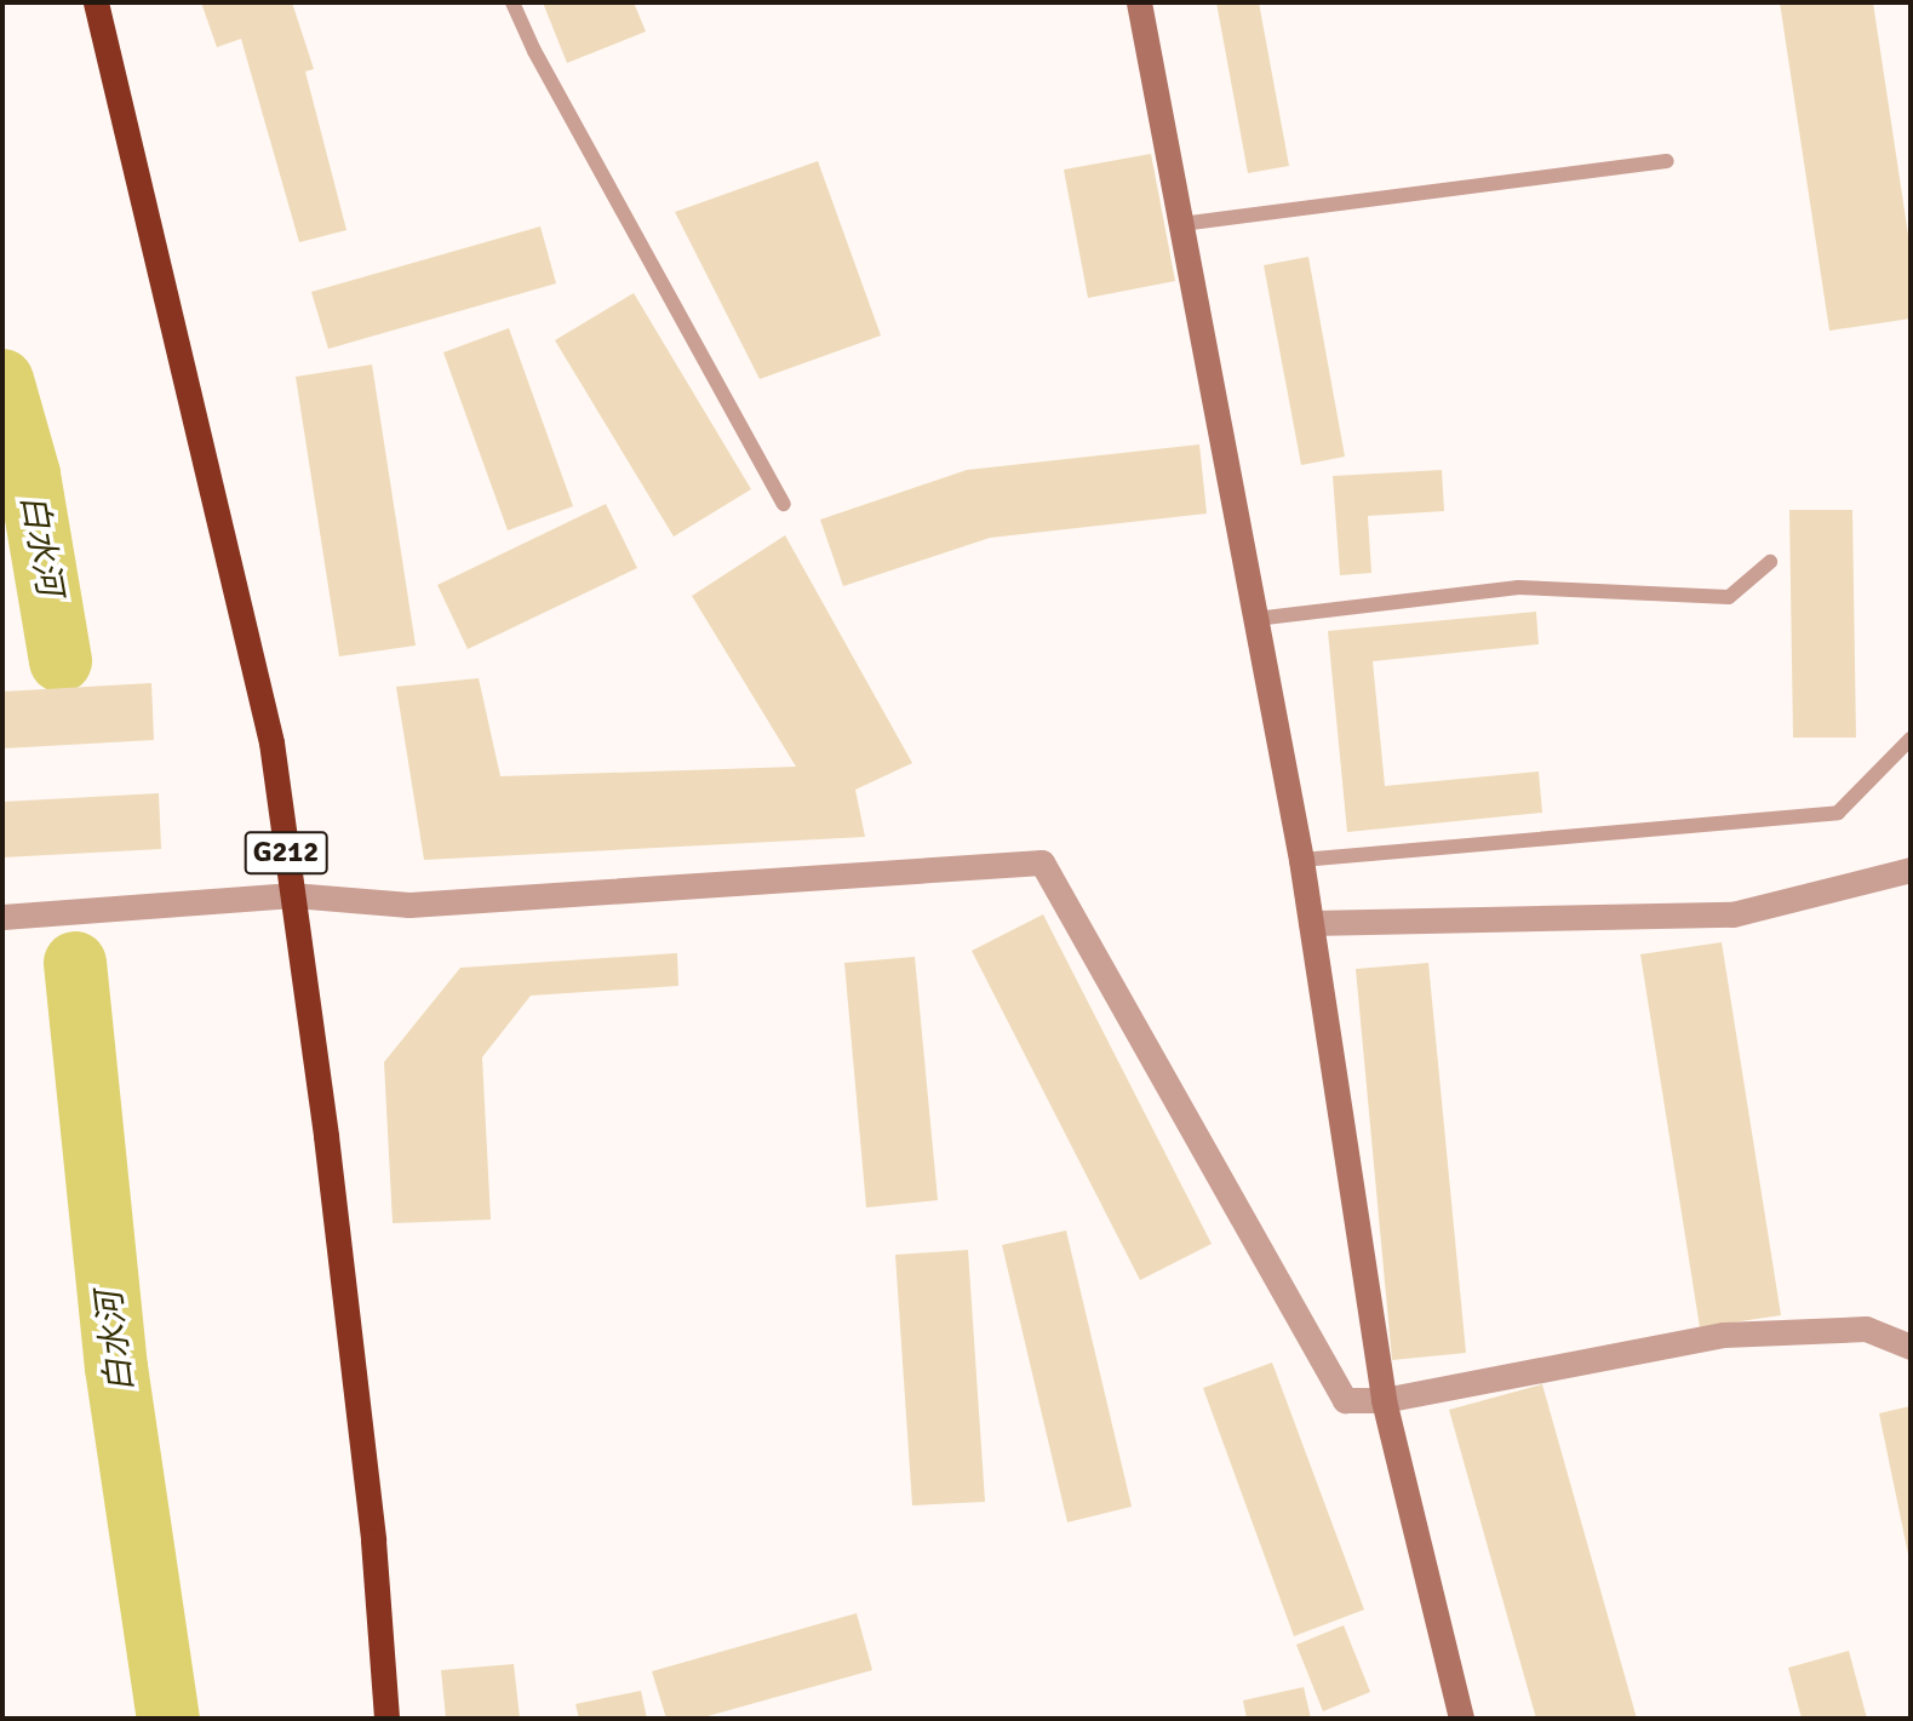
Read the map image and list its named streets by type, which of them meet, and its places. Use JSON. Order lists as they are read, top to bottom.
{
  "streets": {
    "highway": ["G212"]
  },
  "water": ["白水河"]
}
